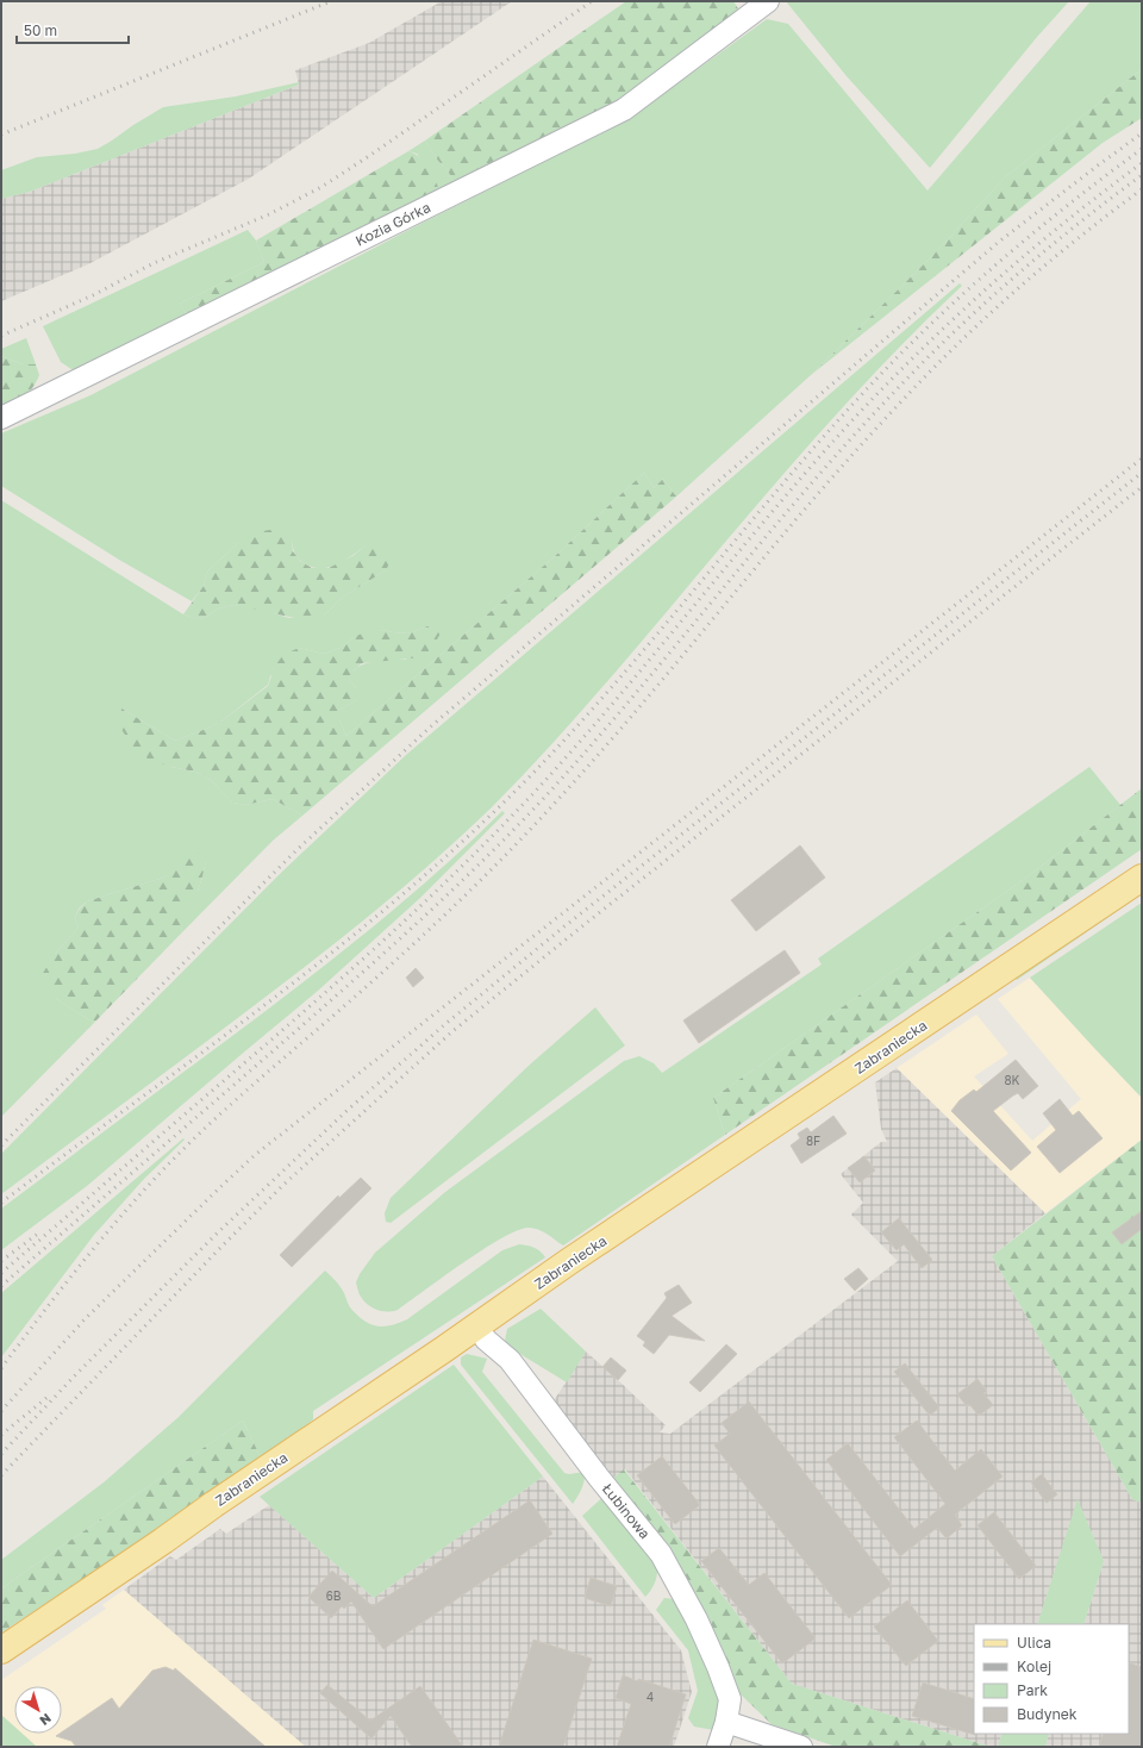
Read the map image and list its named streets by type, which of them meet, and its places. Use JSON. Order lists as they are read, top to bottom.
{
  "streets": {
    "main road": ["Zabraniecka"],
    "street": ["Kozia Górka", "Łubinowa"]
  },
  "crossings": [
    ["Zabraniecka", "Łubinowa"]
  ],
  "house_numbers": [
    "8K",
    "8F",
    "6B",
    "4"
  ],
  "legend": [
    "Ulica",
    "Kolej",
    "Park",
    "Budynek"
  ],
  "scale_bar": "50 m",
  "north": "bottom right"
}
